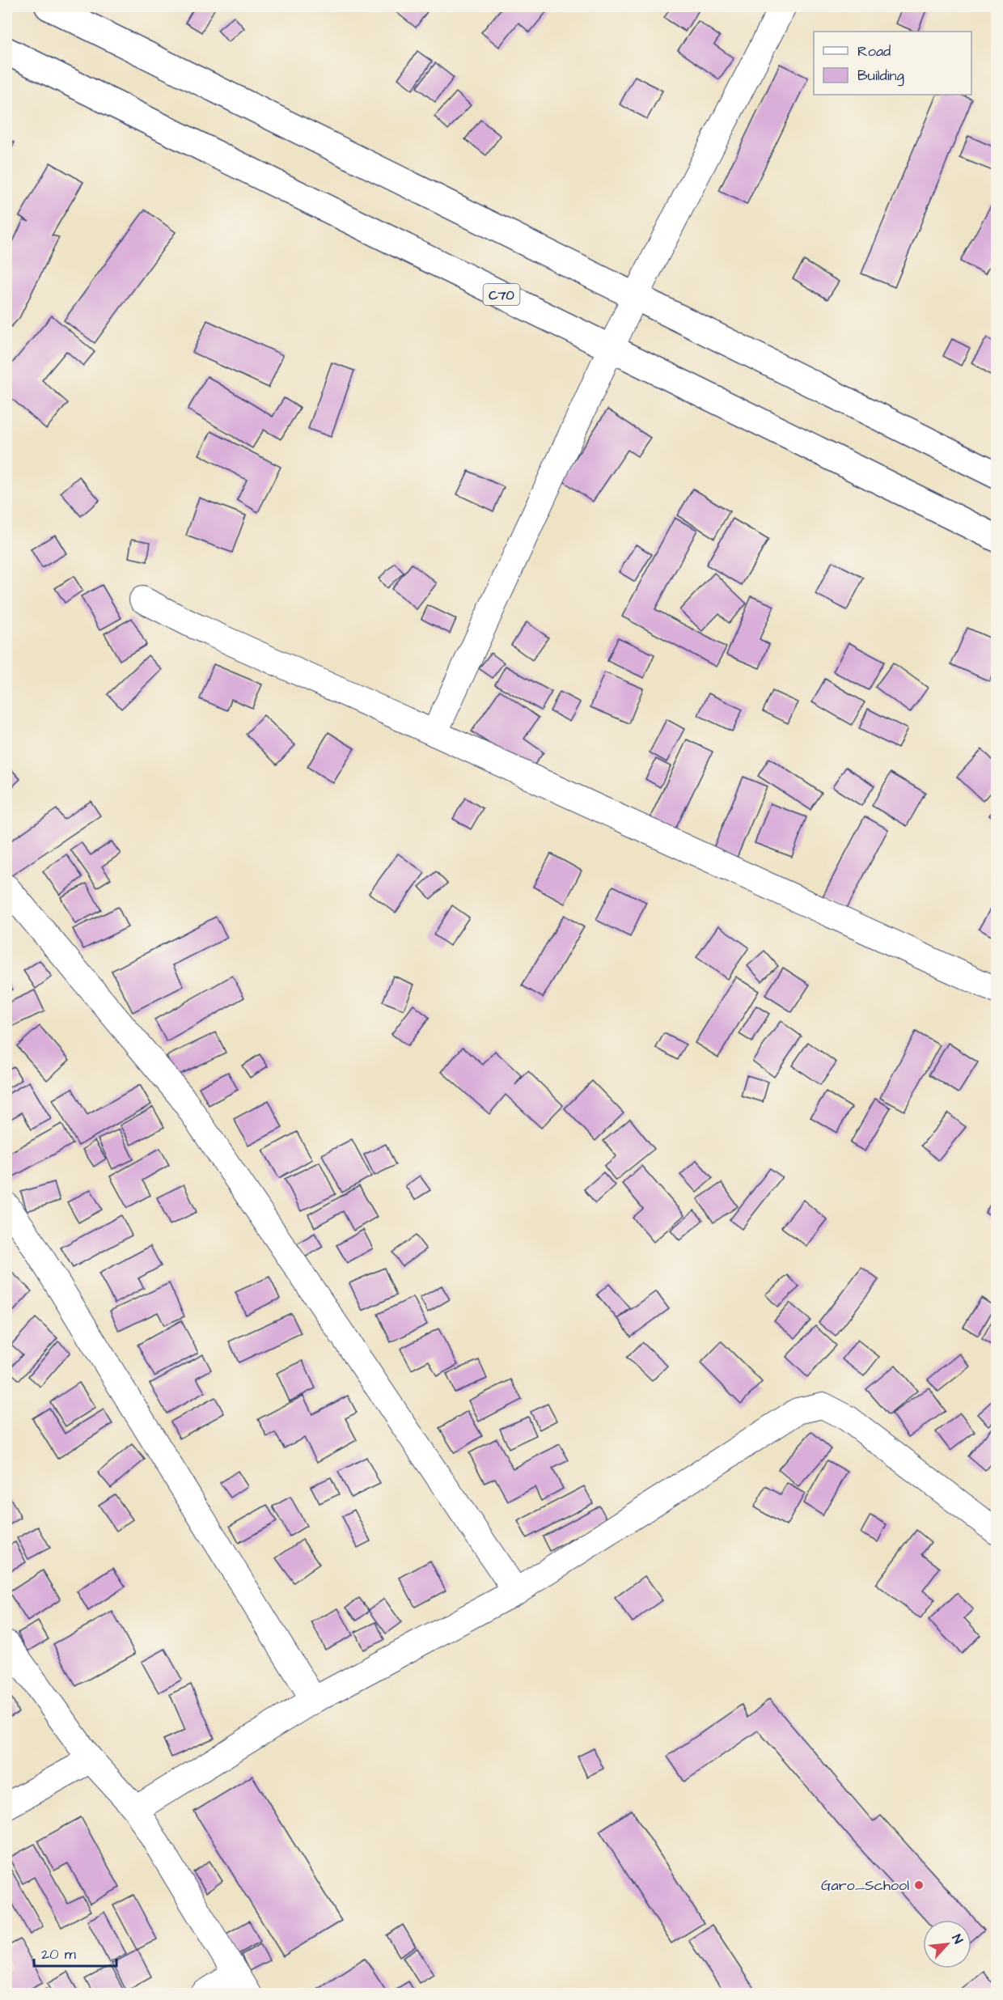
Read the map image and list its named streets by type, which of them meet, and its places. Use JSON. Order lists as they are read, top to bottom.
{
  "streets": {
    "highway": ["C70"]
  },
  "places": ["Garo_School"],
  "legend": ["Road", "Building"],
  "scale_bar": "20 m",
  "north": "top right"
}
